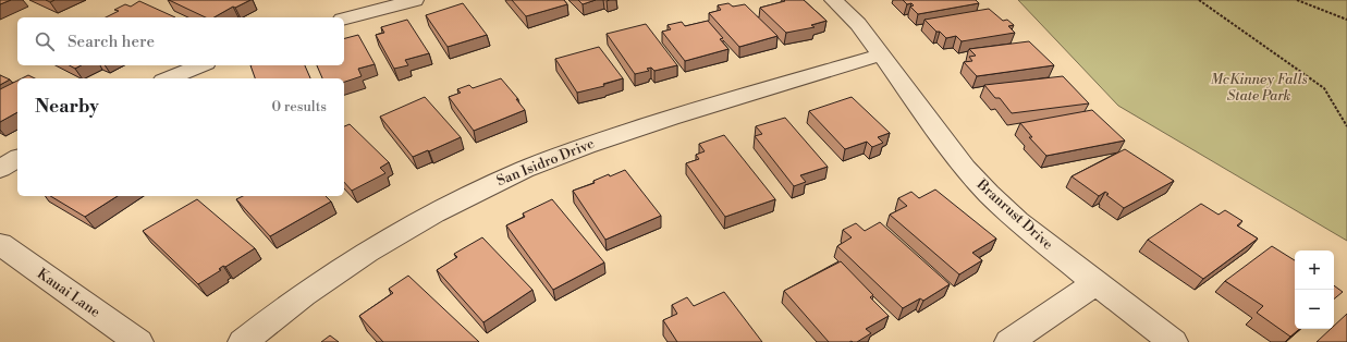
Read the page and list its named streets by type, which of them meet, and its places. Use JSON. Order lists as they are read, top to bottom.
{
  "streets": {
    "street": ["San Isidro Drive", "Branrust Drive", "Kauai Lane"]
  },
  "crossings": [
    ["San Isidro Drive", "Branrust Drive"]
  ],
  "parks": ["McKinney Falls State Park"],
  "page": {
    "search": "Search here",
    "heading": ["Nearby", "0 results"],
    "map_buttons": ["+", "−"]
  }
}
